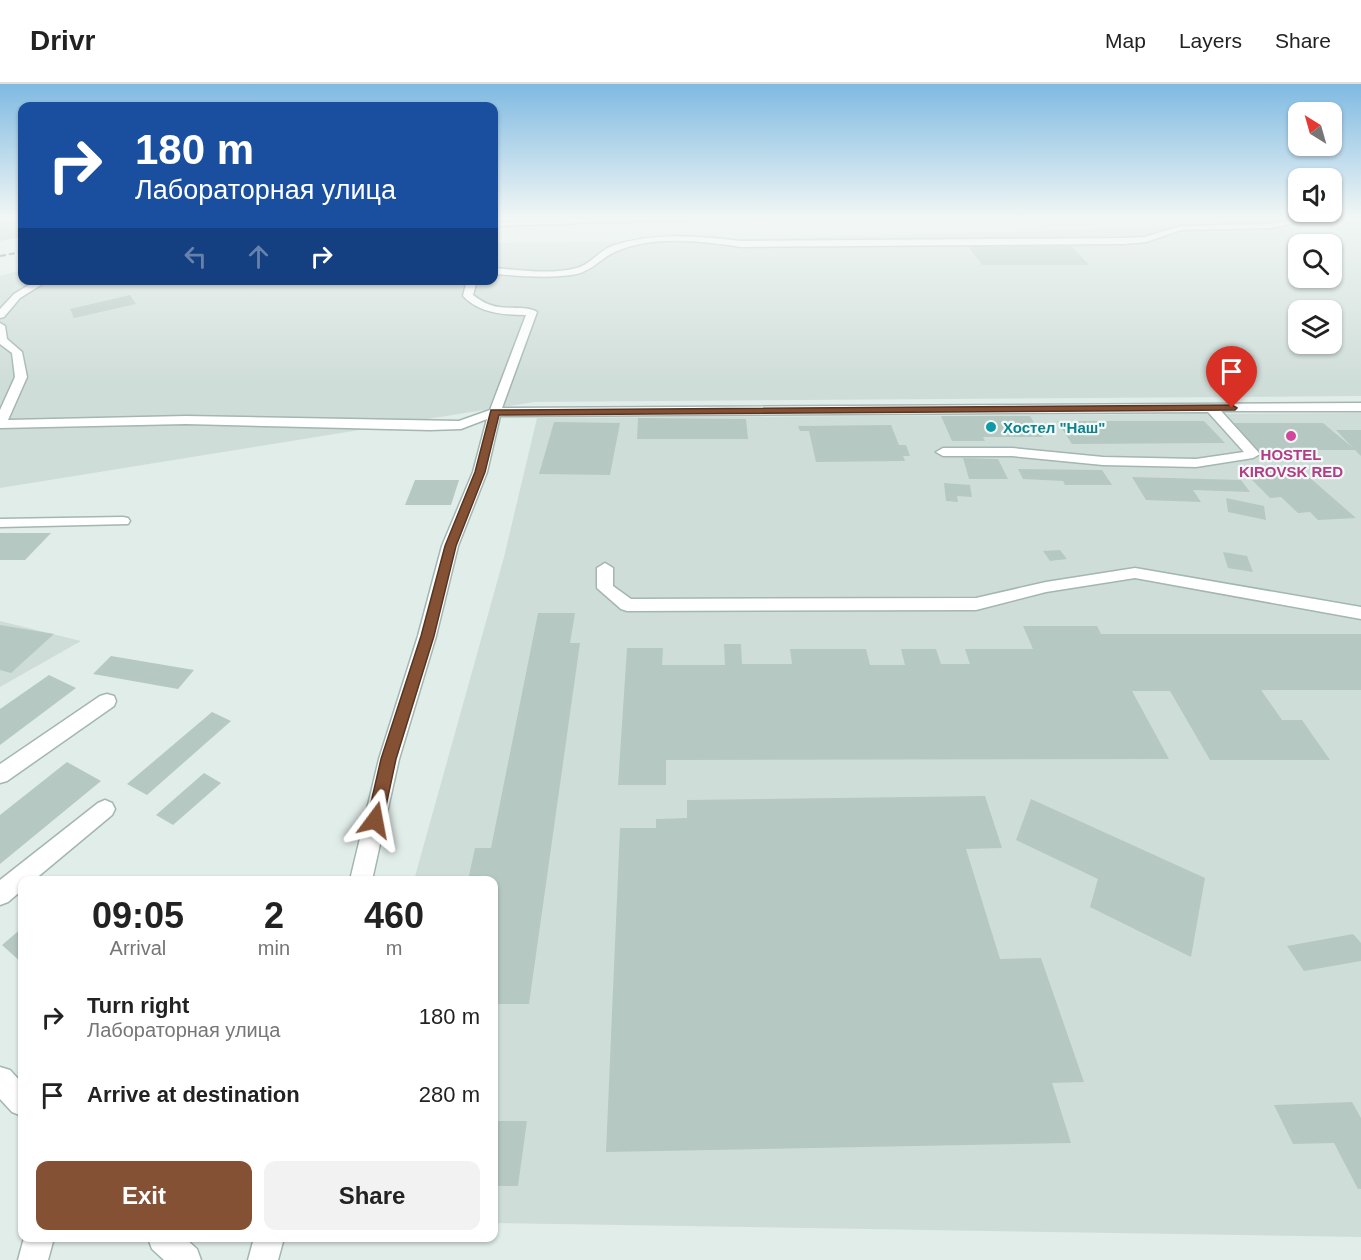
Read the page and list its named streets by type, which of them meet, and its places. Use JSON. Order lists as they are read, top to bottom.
{
  "places": ["Хостел \"Наш\"", "HOSTEL KIROVSK RED"],
  "north": "top left",
  "page": {
    "header": "Drivr",
    "nav": ["Map", "Layers", "Share"],
    "turn": ["180 m", "Лабораторная улица"],
    "eta": [
      "09:05",
      "Arrival",
      "2",
      "min",
      "460",
      "m"
    ],
    "list": [
      {
        "name": "Turn right",
        "note": "Лабораторная улица",
        "value": "180 m"
      },
      {
        "name": "Arrive at destination",
        "value": "280 m"
      }
    ],
    "buttons": ["Exit", "Share"]
  }
}
